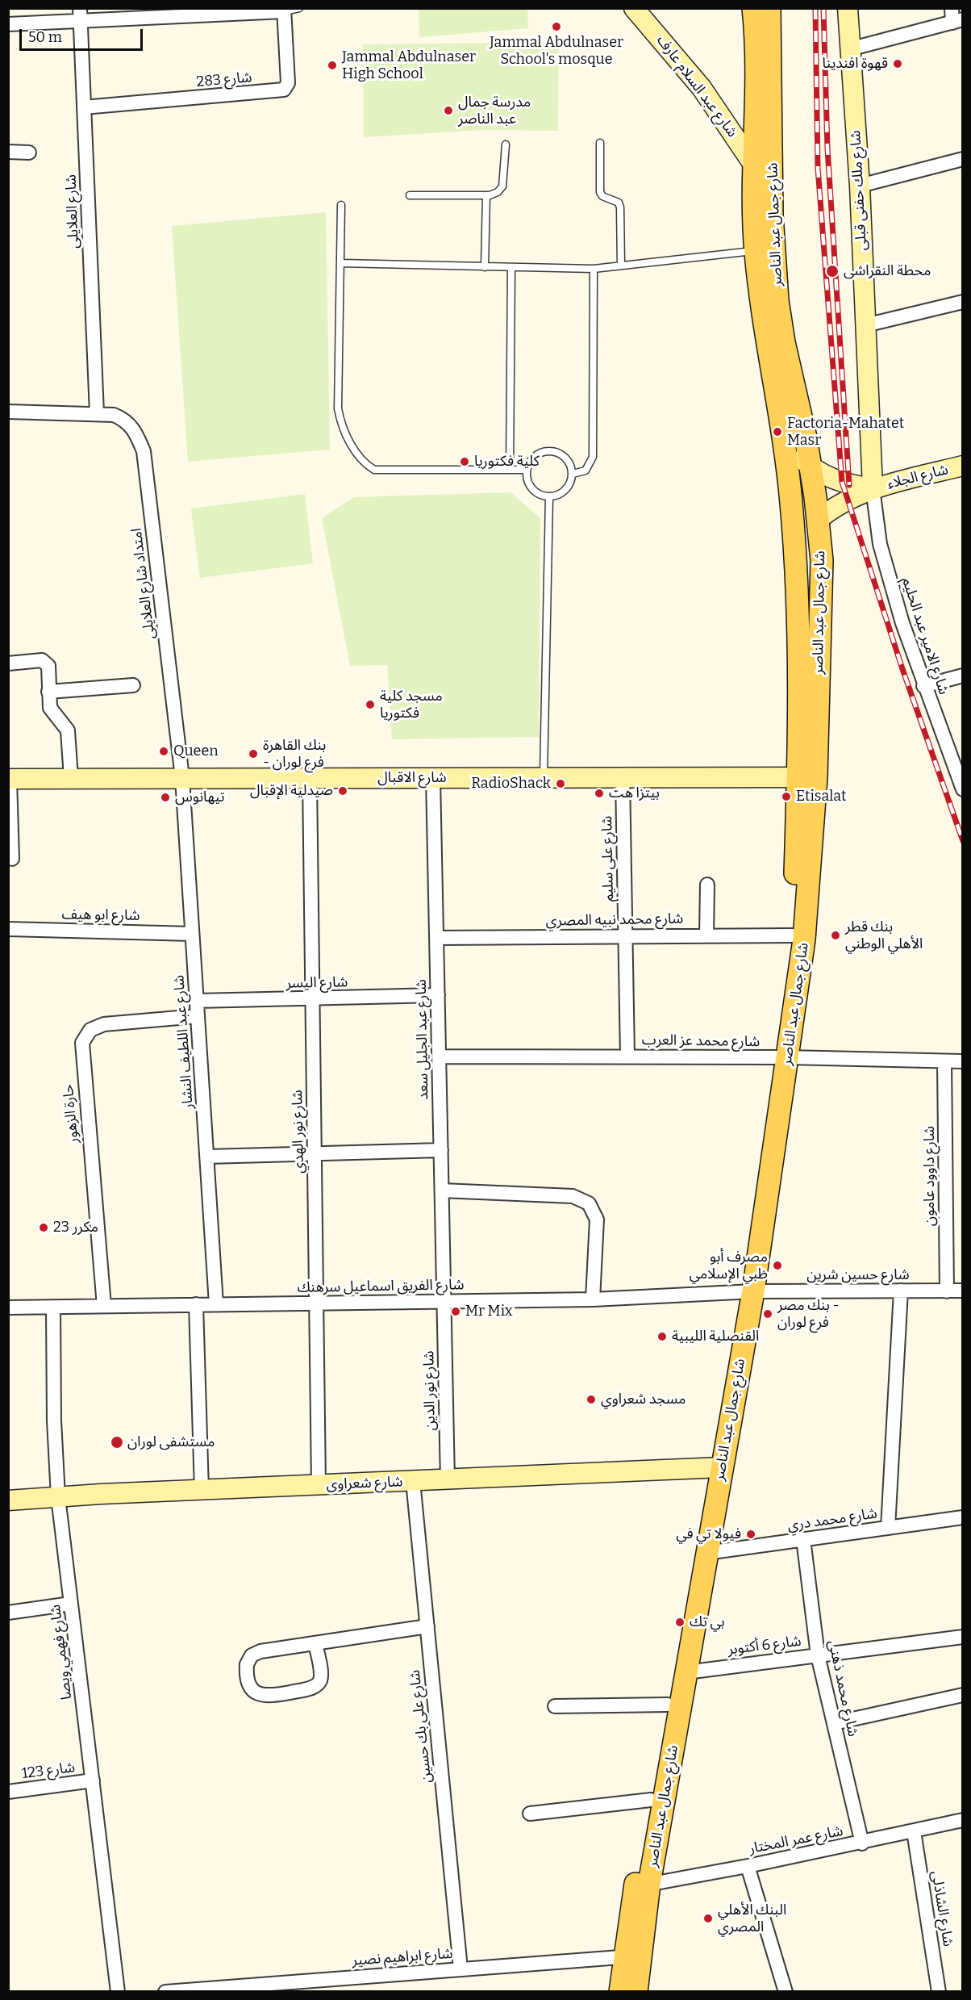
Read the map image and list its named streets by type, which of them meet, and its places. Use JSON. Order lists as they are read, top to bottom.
{
  "streets": {
    "main road": ["شارع جمال عبد الناصر"],
    "street": [
      "شارع 283",
      "شارع عبد السلام عارف",
      "شارع ملك حفنى قبلى",
      "شارع العلايلى",
      "شارع الجلاء",
      "امتداد شارع العلايلى",
      "شارع الامير عبد الحليم",
      "شارع الاقبال",
      "شارع على سليم",
      "شارع ابو هيف",
      "شارع محمد نبيه المصري",
      "شارع اليسر",
      "شارع عبد الجليل سعد",
      "شارع محمد عز العرب",
      "شارع عبد اللطيف النشار",
      "حارة الزهور",
      "شارع نور الهدي",
      "شارع داوود عامون",
      "شارع حسين شرين",
      "شارع الفريق اسماعيل سرهنك",
      "شارع نور الدين",
      "شارع شعراوى",
      "شارع محمد دري",
      "شارع 6 أكتوبر",
      "شارع فهمي ويصا",
      "شارع محمد ذهنى",
      "شارع على بك حسين",
      "شارع 123",
      "شارع عمر المختار",
      "شارع الشاذلى",
      "شارع ابراهيم نصير"
    ]
  },
  "crossings": [
    ["شارع 283", "شارع العلايلى"],
    ["شارع عبد السلام عارف", "شارع جمال عبد الناصر"],
    ["شارع ملك حفنى قبلى", "شارع الجلاء"],
    ["شارع ملك حفنى قبلى", "شارع الامير عبد الحليم"],
    ["شارع العلايلى", "امتداد شارع العلايلى"],
    ["شارع جمال عبد الناصر", "شارع الجلاء"],
    ["شارع جمال عبد الناصر", "شارع الاقبال"],
    ["شارع جمال عبد الناصر", "شارع محمد نبيه المصري"],
    ["شارع جمال عبد الناصر", "شارع محمد عز العرب"],
    ["شارع جمال عبد الناصر", "شارع حسين شرين"],
    ["شارع جمال عبد الناصر", "شارع الفريق اسماعيل سرهنك"],
    ["شارع جمال عبد الناصر", "شارع شعراوى"],
    ["شارع جمال عبد الناصر", "شارع محمد دري"],
    ["شارع جمال عبد الناصر", "شارع 6 أكتوبر"],
    ["شارع جمال عبد الناصر", "شارع عمر المختار"],
    ["شارع جمال عبد الناصر", "شارع ابراهيم نصير"],
    ["شارع الجلاء", "شارع الامير عبد الحليم"],
    ["امتداد شارع العلايلى", "شارع الاقبال"],
    ["امتداد شارع العلايلى", "شارع عبد اللطيف النشار"],
    ["شارع الاقبال", "شارع على سليم"],
    ["شارع الاقبال", "شارع عبد الجليل سعد"],
    ["شارع الاقبال", "شارع عبد اللطيف النشار"],
    ["شارع الاقبال", "شارع نور الهدي"],
    ["شارع على سليم", "شارع محمد نبيه المصري"],
    ["شارع على سليم", "شارع محمد عز العرب"],
    ["شارع ابو هيف", "شارع عبد اللطيف النشار"],
    ["شارع محمد نبيه المصري", "شارع عبد الجليل سعد"],
    ["شارع اليسر", "شارع عبد الجليل سعد"],
    ["شارع اليسر", "شارع عبد اللطيف النشار"],
    ["شارع اليسر", "شارع نور الهدي"],
    ["شارع عبد الجليل سعد", "شارع محمد عز العرب"],
    ["شارع عبد الجليل سعد", "شارع الفريق اسماعيل سرهنك"],
    ["شارع عبد الجليل سعد", "شارع نور الدين"],
    ["شارع محمد عز العرب", "شارع داوود عامون"],
    ["شارع عبد اللطيف النشار", "حارة الزهور"],
    ["شارع عبد اللطيف النشار", "شارع الفريق اسماعيل سرهنك"],
    ["حارة الزهور", "شارع الفريق اسماعيل سرهنك"],
    ["شارع نور الهدي", "شارع الفريق اسماعيل سرهنك"],
    ["شارع نور الهدي", "شارع شعراوى"],
    ["شارع داوود عامون", "شارع حسين شرين"],
    ["شارع حسين شرين", "شارع الفريق اسماعيل سرهنك"],
    ["شارع الفريق اسماعيل سرهنك", "شارع نور الدين"],
    ["شارع الفريق اسماعيل سرهنك", "شارع فهمي ويصا"],
    ["شارع نور الدين", "شارع شعراوى"],
    ["شارع شعراوى", "شارع فهمي ويصا"],
    ["شارع شعراوى", "شارع على بك حسين"],
    ["شارع محمد دري", "شارع محمد ذهنى"],
    ["شارع 6 أكتوبر", "شارع محمد ذهنى"],
    ["شارع فهمي ويصا", "شارع 123"],
    ["شارع محمد ذهنى", "شارع عمر المختار"],
    ["شارع على بك حسين", "شارع ابراهيم نصير"],
    ["شارع عمر المختار", "شارع الشاذلى"]
  ],
  "places": [
    "Jammal Abdulnaser School's mosque",
    "قهوة افندينا",
    "Jammal Abdulnaser High School",
    "مدرسة جمال عبد الناصر",
    "محطة النقراشى",
    "Factoria-Mahatet Masr",
    "كلية فكتوريا",
    "مسجد كلية فكتوريا",
    "Queen",
    "بنك القاهرة - فرع لوران",
    "RadioShack",
    "صيدلية الإقبال",
    "بيتزا هت",
    "Etisalat",
    "تيهانوس",
    "بنك قطر الأهلي الوطني",
    "23 مكرر",
    "مصرف أبو ظبي الإسلامي",
    "Mr Mix",
    "بنك مصر - فرع لوران",
    "القنصلية الليبية",
    "مسجد شعراوي",
    "مستشفى لوران",
    "فيولا تي في",
    "بي تك",
    "البنك الأهلي المصري"
  ],
  "scale_bar": "50 m"
}
